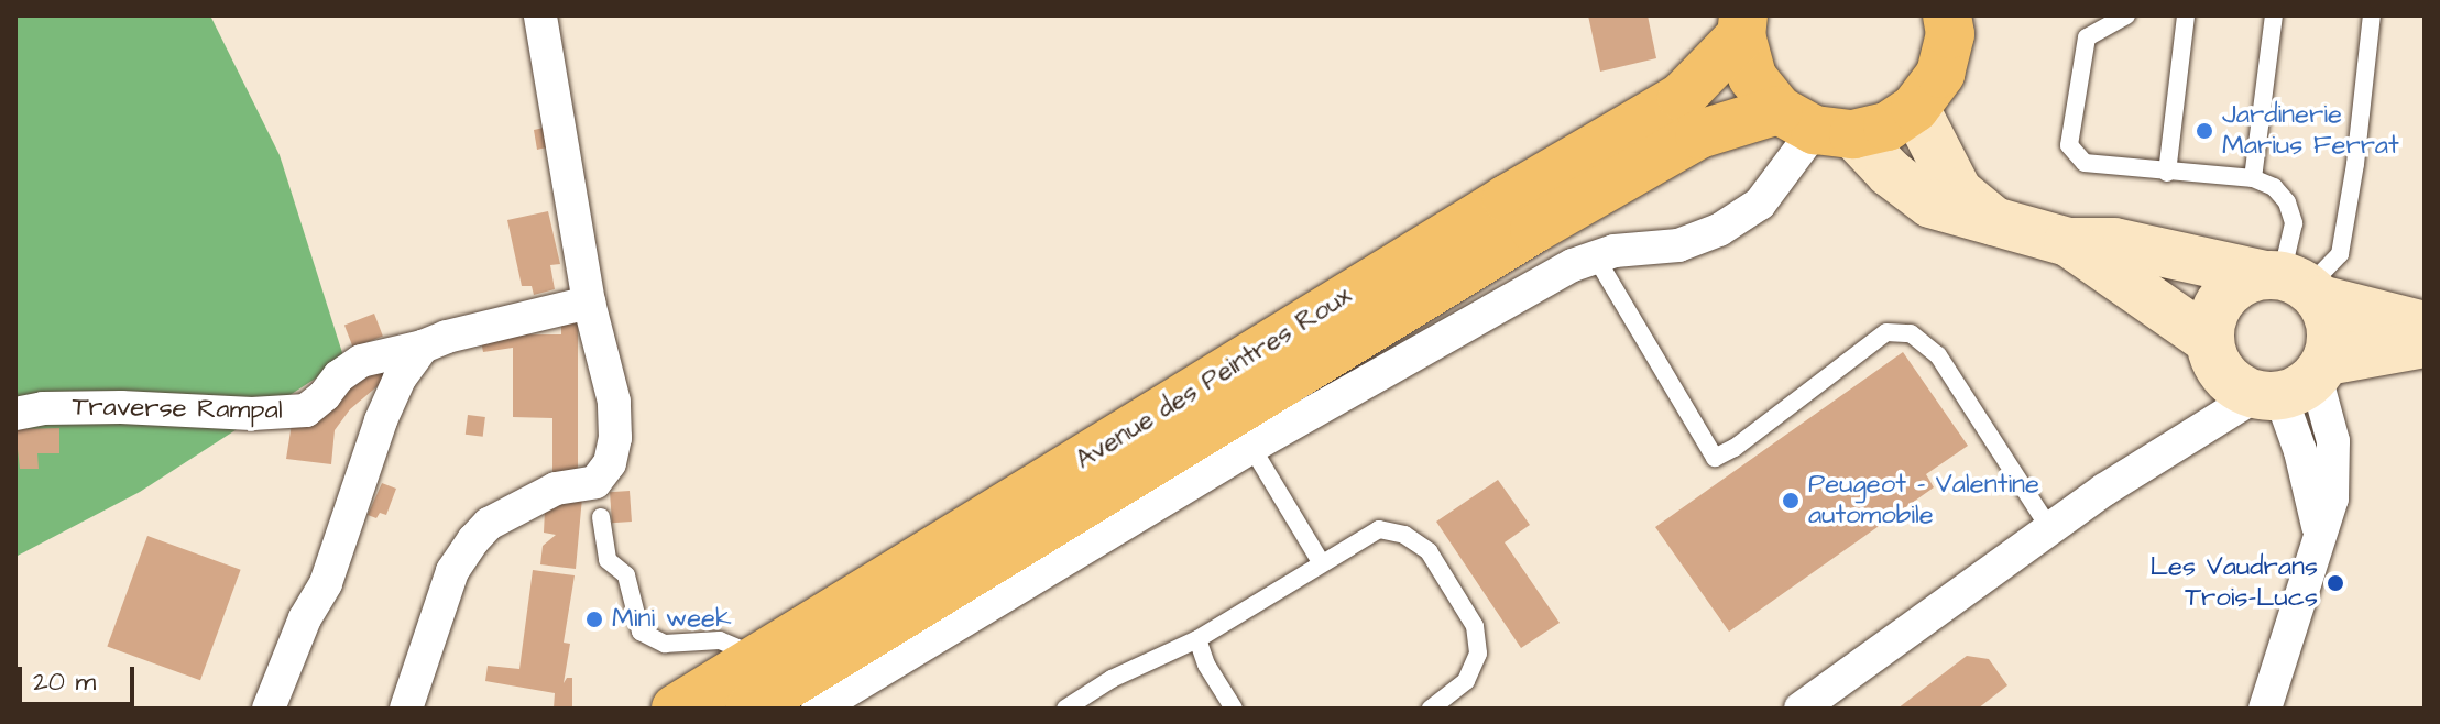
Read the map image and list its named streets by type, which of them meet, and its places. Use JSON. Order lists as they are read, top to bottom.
{
  "streets": {
    "main road": ["Avenue des Peintres Roux"],
    "street": ["Traverse Rampal"]
  },
  "places": [
    "Jardinerie Marius Ferrat",
    "Peugeot - Valentine automobile",
    "Les Vaudrans Trois-Lucs",
    "Mini week"
  ],
  "scale_bar": "20 m"
}
